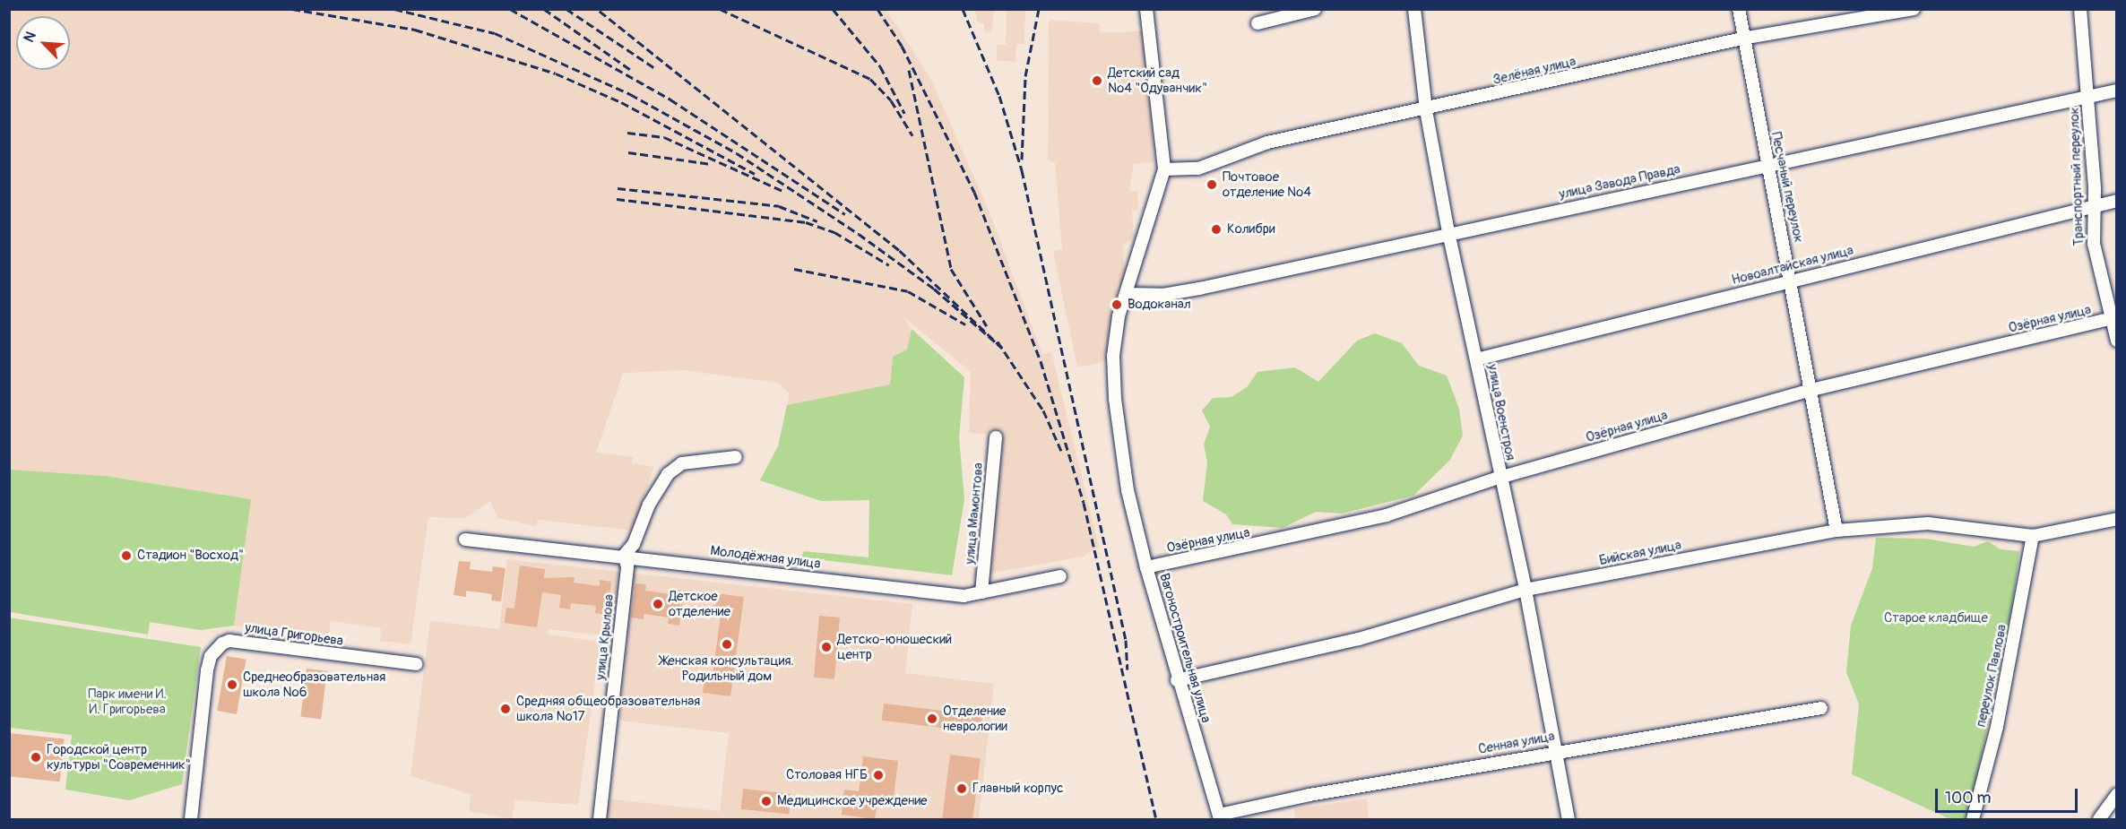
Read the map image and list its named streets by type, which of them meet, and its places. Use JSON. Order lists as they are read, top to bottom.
{
  "streets": {
    "street": [
      "Зелёная улица",
      "Транспортный переулок",
      "улица Завода Правда",
      "Песчаный переулок",
      "Новоалтайская улица",
      "Озёрная улица",
      "улица Военстроя",
      "улица Мамонтова",
      "Бийская улица",
      "Молодёжная улица",
      "улица Григорьева",
      "улица Крылова",
      "Вагоностроительная улица",
      "переулок Павлова",
      "Сенная улица"
    ]
  },
  "crossings": [
    ["Зелёная улица", "Песчаный переулок"],
    ["Зелёная улица", "улица Военстроя"],
    ["Зелёная улица", "Вагоностроительная улица"],
    ["Транспортный переулок", "улица Завода Правда"],
    ["Транспортный переулок", "Новоалтайская улица"],
    ["Транспортный переулок", "Озёрная улица"],
    ["улица Завода Правда", "Песчаный переулок"],
    ["улица Завода Правда", "улица Военстроя"],
    ["улица Завода Правда", "Вагоностроительная улица"],
    ["Песчаный переулок", "Новоалтайская улица"],
    ["Песчаный переулок", "Озёрная улица"],
    ["Песчаный переулок", "Бийская улица"],
    ["Новоалтайская улица", "улица Военстроя"],
    ["Озёрная улица", "улица Военстроя"],
    ["Озёрная улица", "Вагоностроительная улица"],
    ["улица Военстроя", "Бийская улица"],
    ["улица Военстроя", "Сенная улица"],
    ["улица Мамонтова", "Молодёжная улица"],
    ["Бийская улица", "Вагоностроительная улица"],
    ["Бийская улица", "переулок Павлова"],
    ["Молодёжная улица", "улица Крылова"],
    ["Вагоностроительная улица", "Сенная улица"]
  ],
  "parks": ["Старое кладбище", "Парк имени И. И. Григорьева"],
  "places": [
    "Детский сад №4 \"Одуванчик\"",
    "Почтовое отделение №4",
    "Колибри",
    "Водоканал",
    "Стадион \"Восход\"",
    "Детское отделение",
    "Женская консультация. Родильный дом",
    "Детско-юношеский центр",
    "Среднеобразовательная школа №6",
    "Средняя общеобразовательная школа №17",
    "Отделение неврологии",
    "Городской центр культуры \"Современник\"",
    "Столовая НГБ",
    "Главный корпус",
    "Медицинское учреждение"
  ],
  "scale_bar": "100 m",
  "north": "top left"
}
